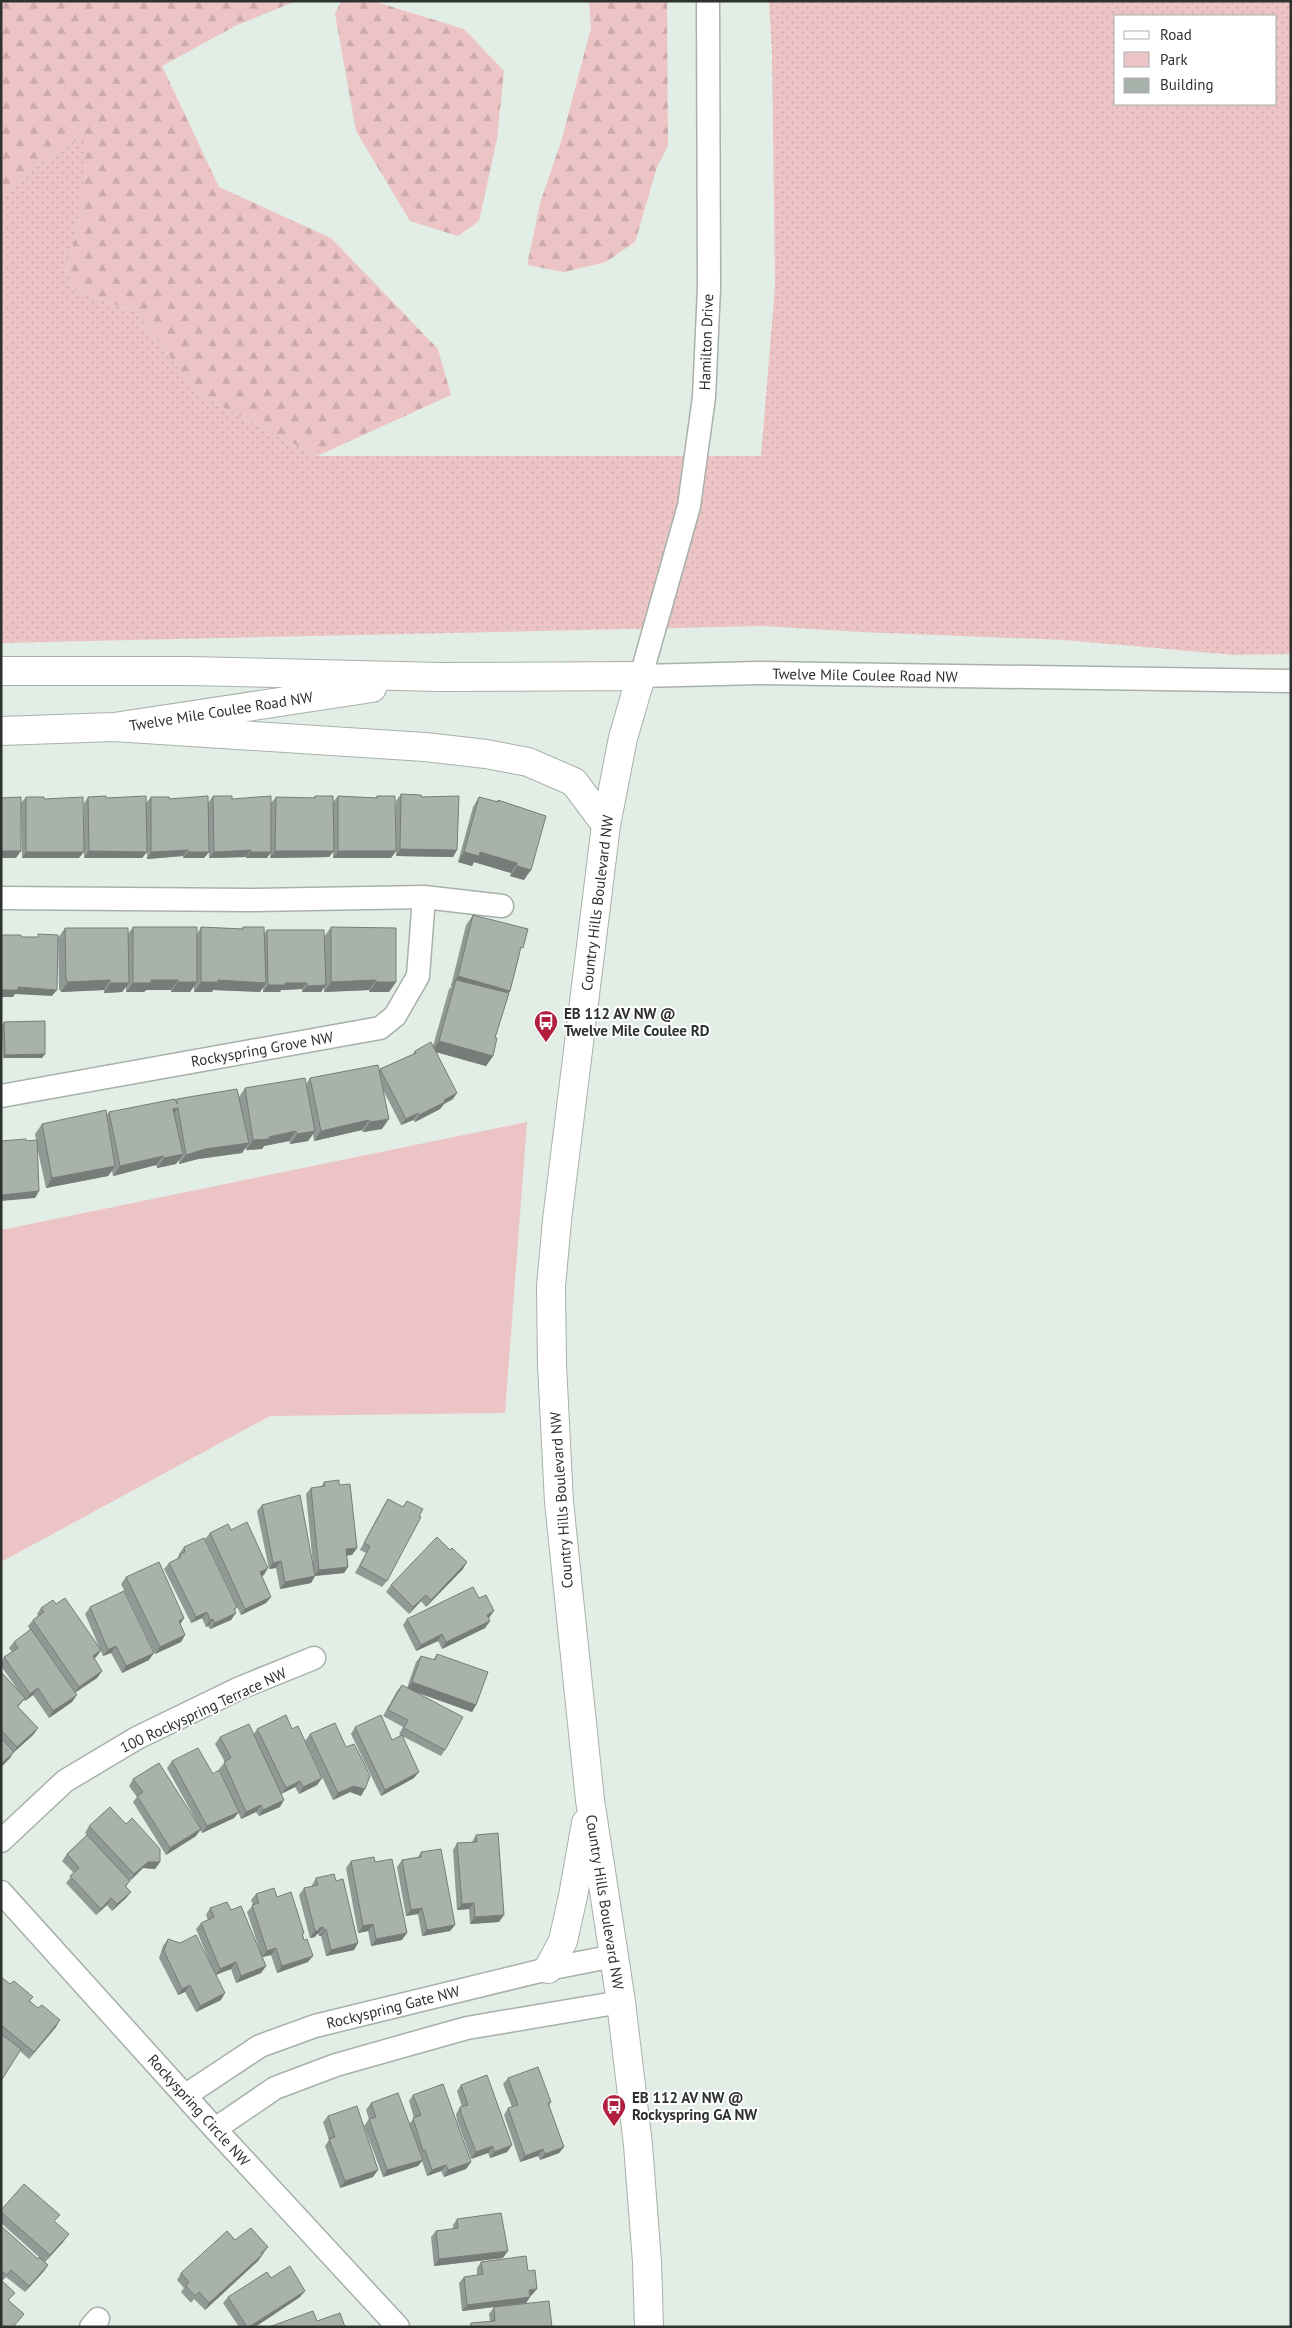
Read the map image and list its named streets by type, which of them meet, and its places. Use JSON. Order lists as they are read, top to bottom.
{
  "streets": {
    "main road": ["Twelve Mile Coulee Road NW", "Country Hills Boulevard NW"],
    "street": [
      "Hamilton Drive",
      "Rockyspring Grove NW",
      "100 Rockyspring Terrace NW",
      "Rockyspring Gate NW",
      "Rockyspring Circle NW"
    ]
  },
  "crossings": [
    ["Hamilton Drive", "Twelve Mile Coulee Road NW"],
    ["Hamilton Drive", "Country Hills Boulevard NW"],
    ["Twelve Mile Coulee Road NW", "Country Hills Boulevard NW"],
    ["Country Hills Boulevard NW", "Rockyspring Gate NW"],
    ["Rockyspring Gate NW", "Rockyspring Circle NW"]
  ],
  "places": {
    "bus stop": ["EB 112 AV NW @ Twelve Mile Coulee RD", "EB 112 AV NW @ Rockyspring GA NW"]
  },
  "legend": ["Road", "Park", "Building"]
}
